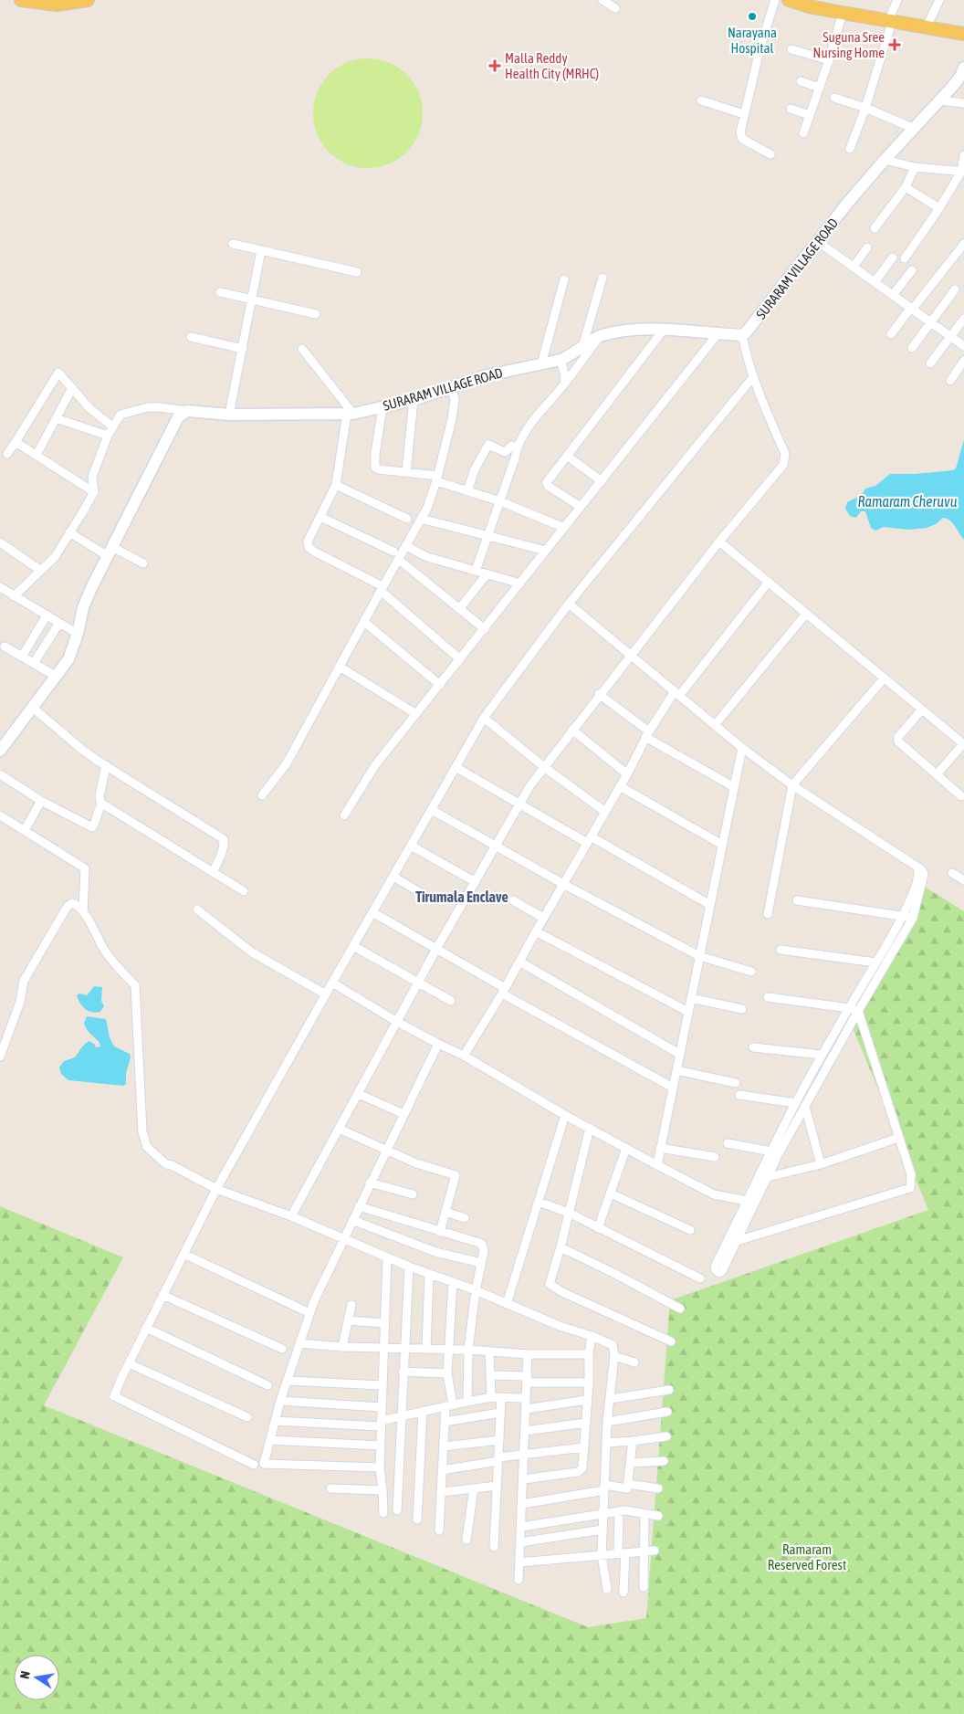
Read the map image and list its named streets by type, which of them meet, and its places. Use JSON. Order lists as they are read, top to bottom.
{
  "streets": {
    "main road": ["SURARAM VILLAGE ROAD"]
  },
  "districts": ["Tirumala Enclave"],
  "water": ["Ramaram Cheruvu"],
  "parks": ["Ramaram Reserved Forest"],
  "places": {
    "other": ["Narayana Hospital"],
    "health": ["Suguna Sree Nursing Home", "Malla Reddy Health City (MRHC)"]
  },
  "north": "left"
}
